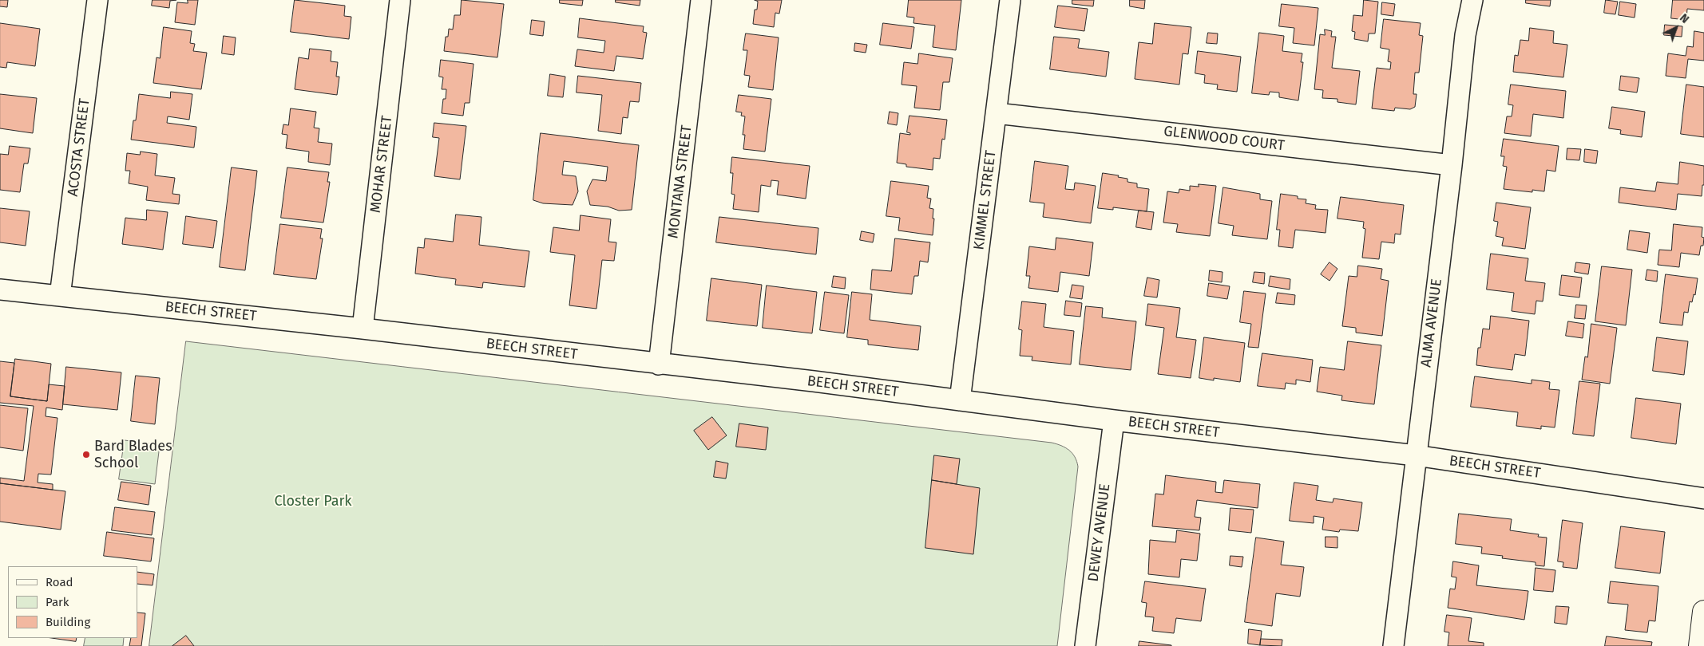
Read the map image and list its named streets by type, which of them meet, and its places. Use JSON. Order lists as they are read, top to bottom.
{
  "streets": {
    "street": [
      "GLENWOOD COURT",
      "ACOSTA STREET",
      "MOHAR STREET",
      "MONTANA STREET",
      "KIMMEL STREET",
      "BEECH STREET",
      "ALMA AVENUE",
      "DEWEY AVENUE"
    ]
  },
  "crossings": [
    ["GLENWOOD COURT", "KIMMEL STREET"],
    ["GLENWOOD COURT", "ALMA AVENUE"],
    ["ACOSTA STREET", "BEECH STREET"],
    ["MOHAR STREET", "BEECH STREET"],
    ["MONTANA STREET", "BEECH STREET"],
    ["KIMMEL STREET", "BEECH STREET"],
    ["BEECH STREET", "ALMA AVENUE"],
    ["BEECH STREET", "DEWEY AVENUE"]
  ],
  "parks": ["Closter Park"],
  "places": ["Bard Blades School"],
  "legend": ["Road", "Park", "Building"],
  "north": "top right"
}
